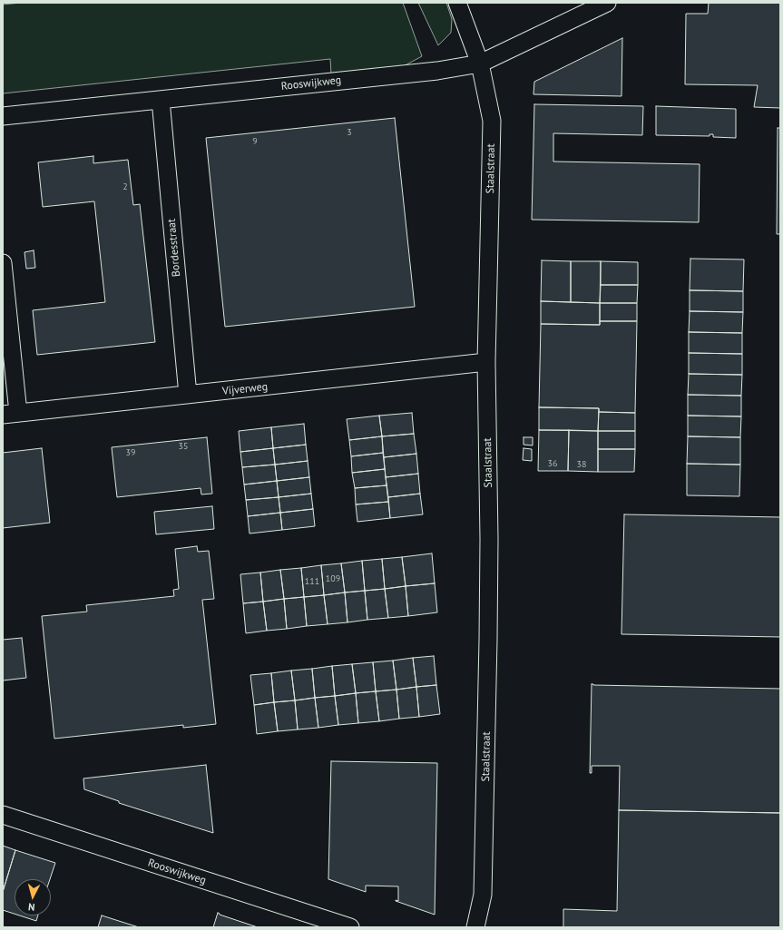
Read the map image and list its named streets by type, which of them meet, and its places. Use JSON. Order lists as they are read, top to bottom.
{
  "streets": {
    "street": [
      "Rooswijkweg",
      "Staalstraat",
      "Bordesstraat",
      "Vijverweg"
    ]
  },
  "crossings": [
    ["Rooswijkweg", "Staalstraat"],
    ["Rooswijkweg", "Bordesstraat"],
    ["Staalstraat", "Vijverweg"],
    ["Bordesstraat", "Vijverweg"]
  ],
  "house_numbers": [
    "3",
    "9",
    "2",
    "35",
    "39",
    "36",
    "38",
    "109",
    "111"
  ],
  "north": "bottom"
}
